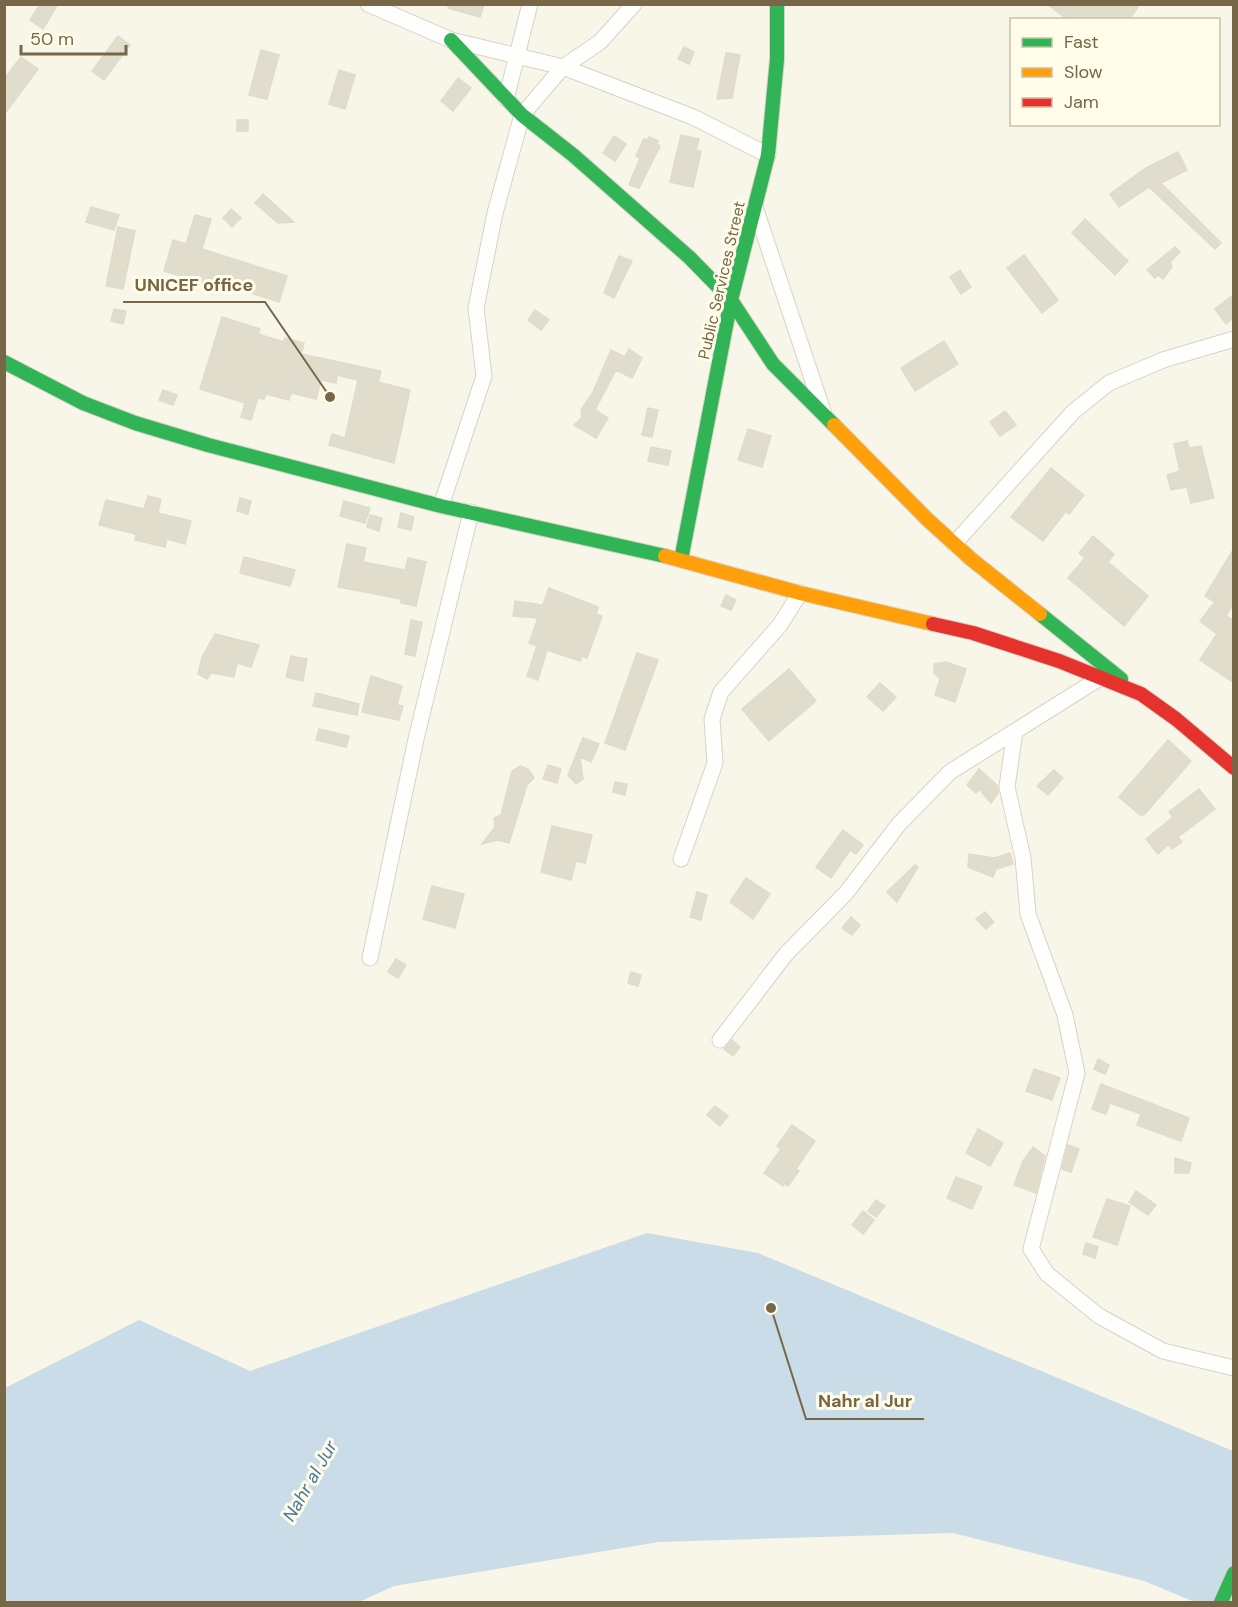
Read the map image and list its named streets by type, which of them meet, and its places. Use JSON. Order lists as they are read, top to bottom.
{
  "streets": {
    "street": ["Public Services Street"]
  },
  "water": ["Nahr al Jur"],
  "places": ["UNICEF office", "Nahr al Jur"],
  "legend": ["Fast", "Slow", "Jam"],
  "scale_bar": "50 m"
}
